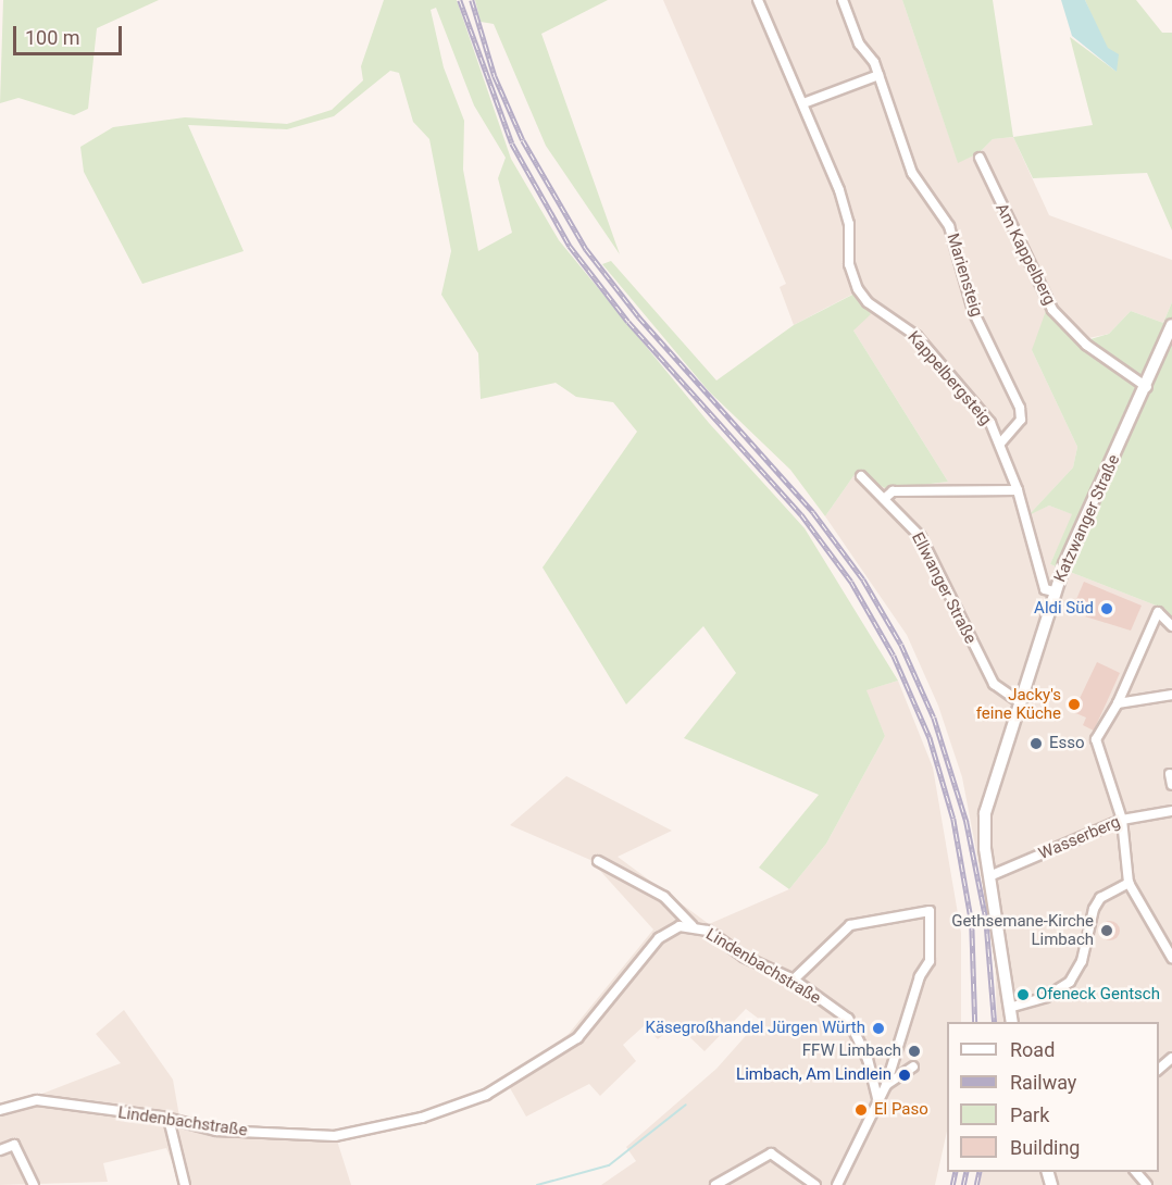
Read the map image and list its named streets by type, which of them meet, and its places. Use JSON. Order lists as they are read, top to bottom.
{
  "streets": {
    "main road": ["Katzwanger Straße"],
    "street": [
      "Am Kappelberg",
      "Mariensteig",
      "Kappelbergsteig",
      "Ellwanger Straße",
      "Wasserberg",
      "Lindenbachstraße"
    ]
  },
  "crossings": [
    ["Am Kappelberg", "Katzwanger Straße"],
    ["Mariensteig", "Kappelbergsteig"],
    ["Kappelbergsteig", "Katzwanger Straße"],
    ["Katzwanger Straße", "Ellwanger Straße"],
    ["Katzwanger Straße", "Wasserberg"]
  ],
  "places": [
    "Aldi Süd",
    "Jacky's feine Küche",
    "Esso",
    "Gethsemane-Kirche Limbach",
    "Ofeneck Gentsch",
    "Käsegroßhandel Jürgen Würth",
    "FFW Limbach",
    "Limbach, Am Lindlein",
    "El Paso"
  ],
  "legend": [
    "Road",
    "Railway",
    "Park",
    "Building"
  ],
  "scale_bar": "100 m"
}
